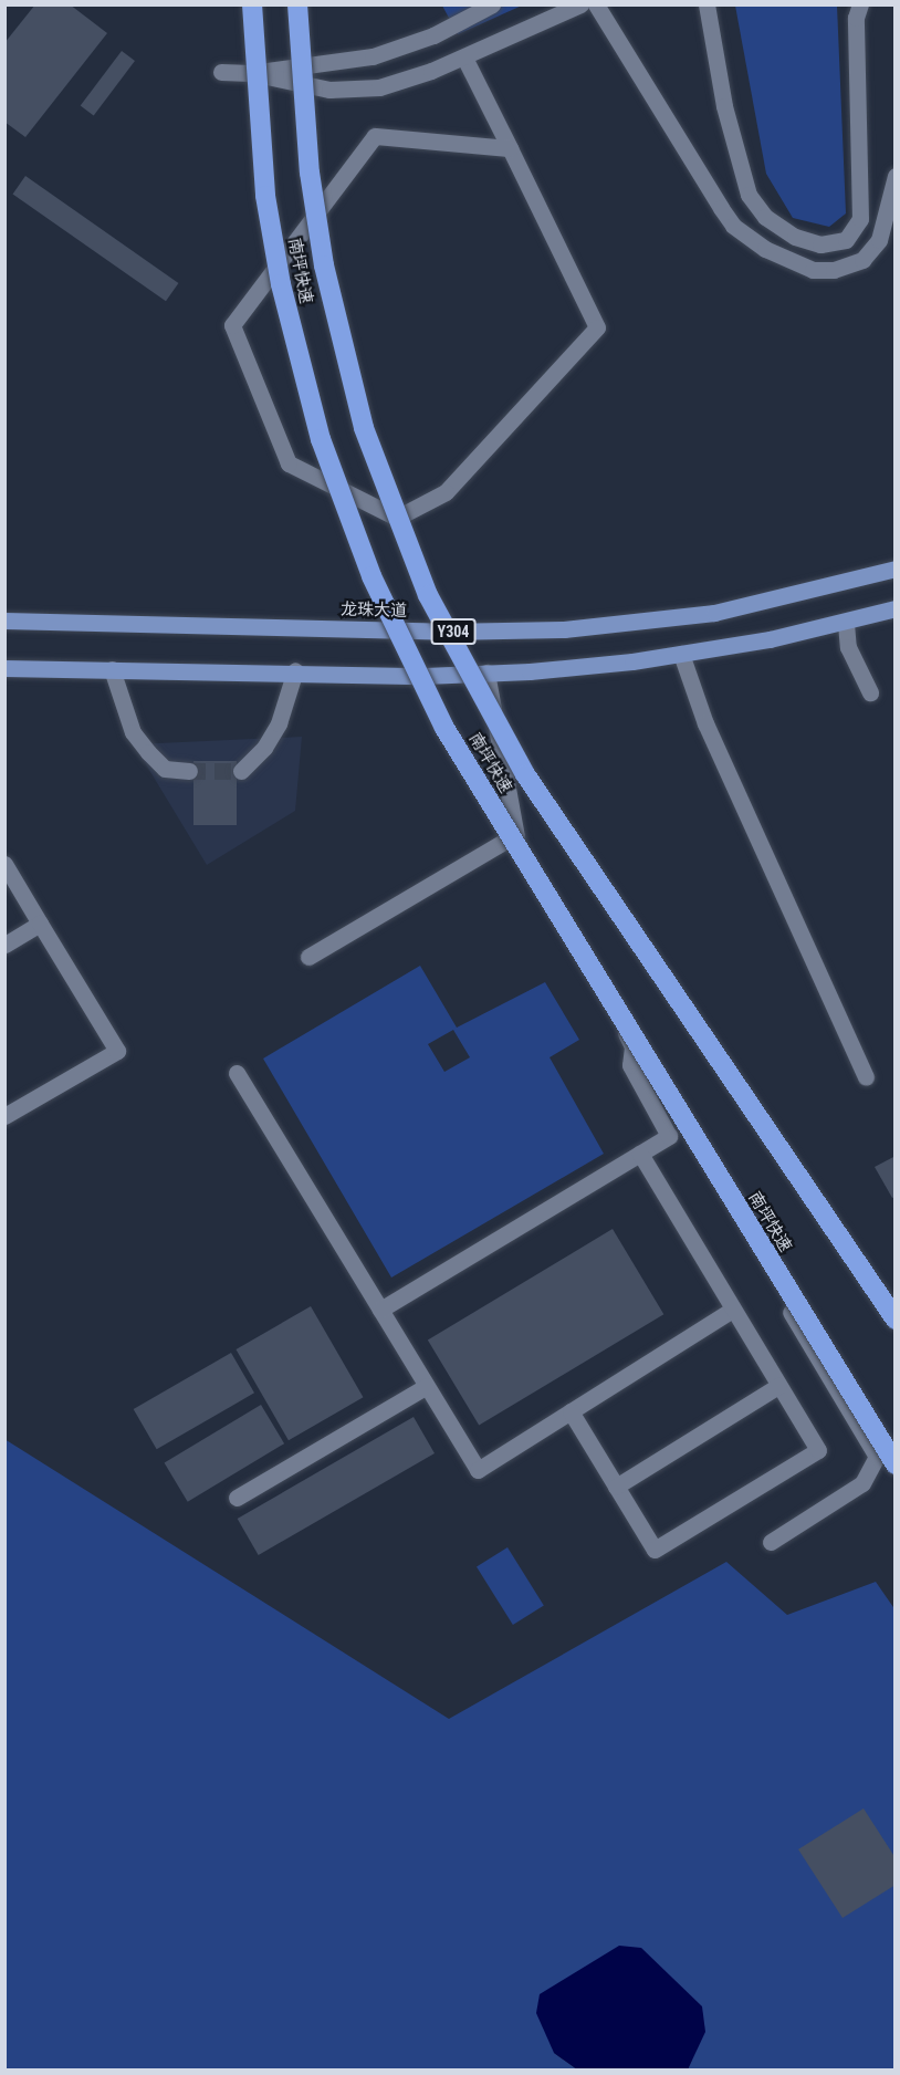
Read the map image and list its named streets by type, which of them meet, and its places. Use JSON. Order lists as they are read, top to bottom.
{
  "streets": {
    "highway": ["南坪快速"],
    "main road": ["龙珠大道", "Y304"]
  }
}
